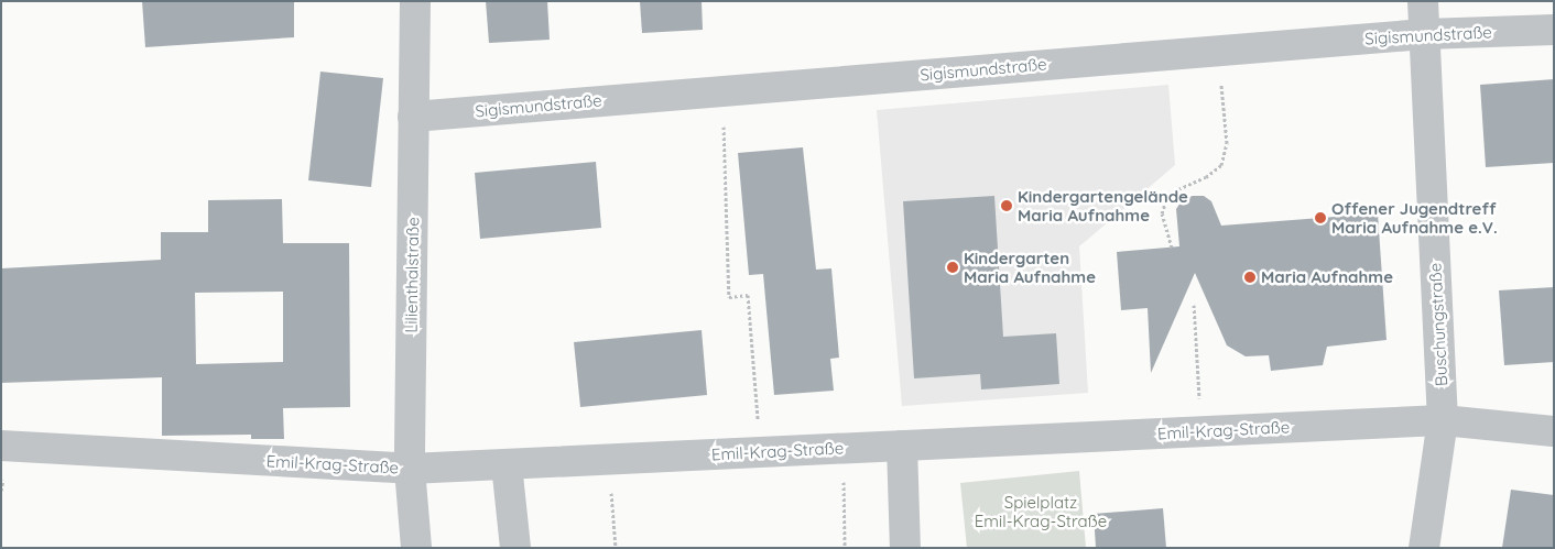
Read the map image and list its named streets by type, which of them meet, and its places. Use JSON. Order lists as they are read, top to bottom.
{
  "streets": {
    "street": [
      "Sigismundstraße",
      "Lilienthalstraße",
      "Buschungstraße",
      "Emil-Krag-Straße"
    ]
  },
  "crossings": [
    ["Sigismundstraße", "Lilienthalstraße"],
    ["Sigismundstraße", "Buschungstraße"],
    ["Lilienthalstraße", "Emil-Krag-Straße"],
    ["Buschungstraße", "Emil-Krag-Straße"]
  ],
  "parks": ["Spielplatz Emil-Krag-Straße"],
  "places": [
    "Kindergartengelände Maria Aufnahme",
    "Offener Jugendtreff Maria Aufnahme e.V.",
    "Kindergarten Maria Aufnahme",
    "Maria Aufnahme"
  ]
}
